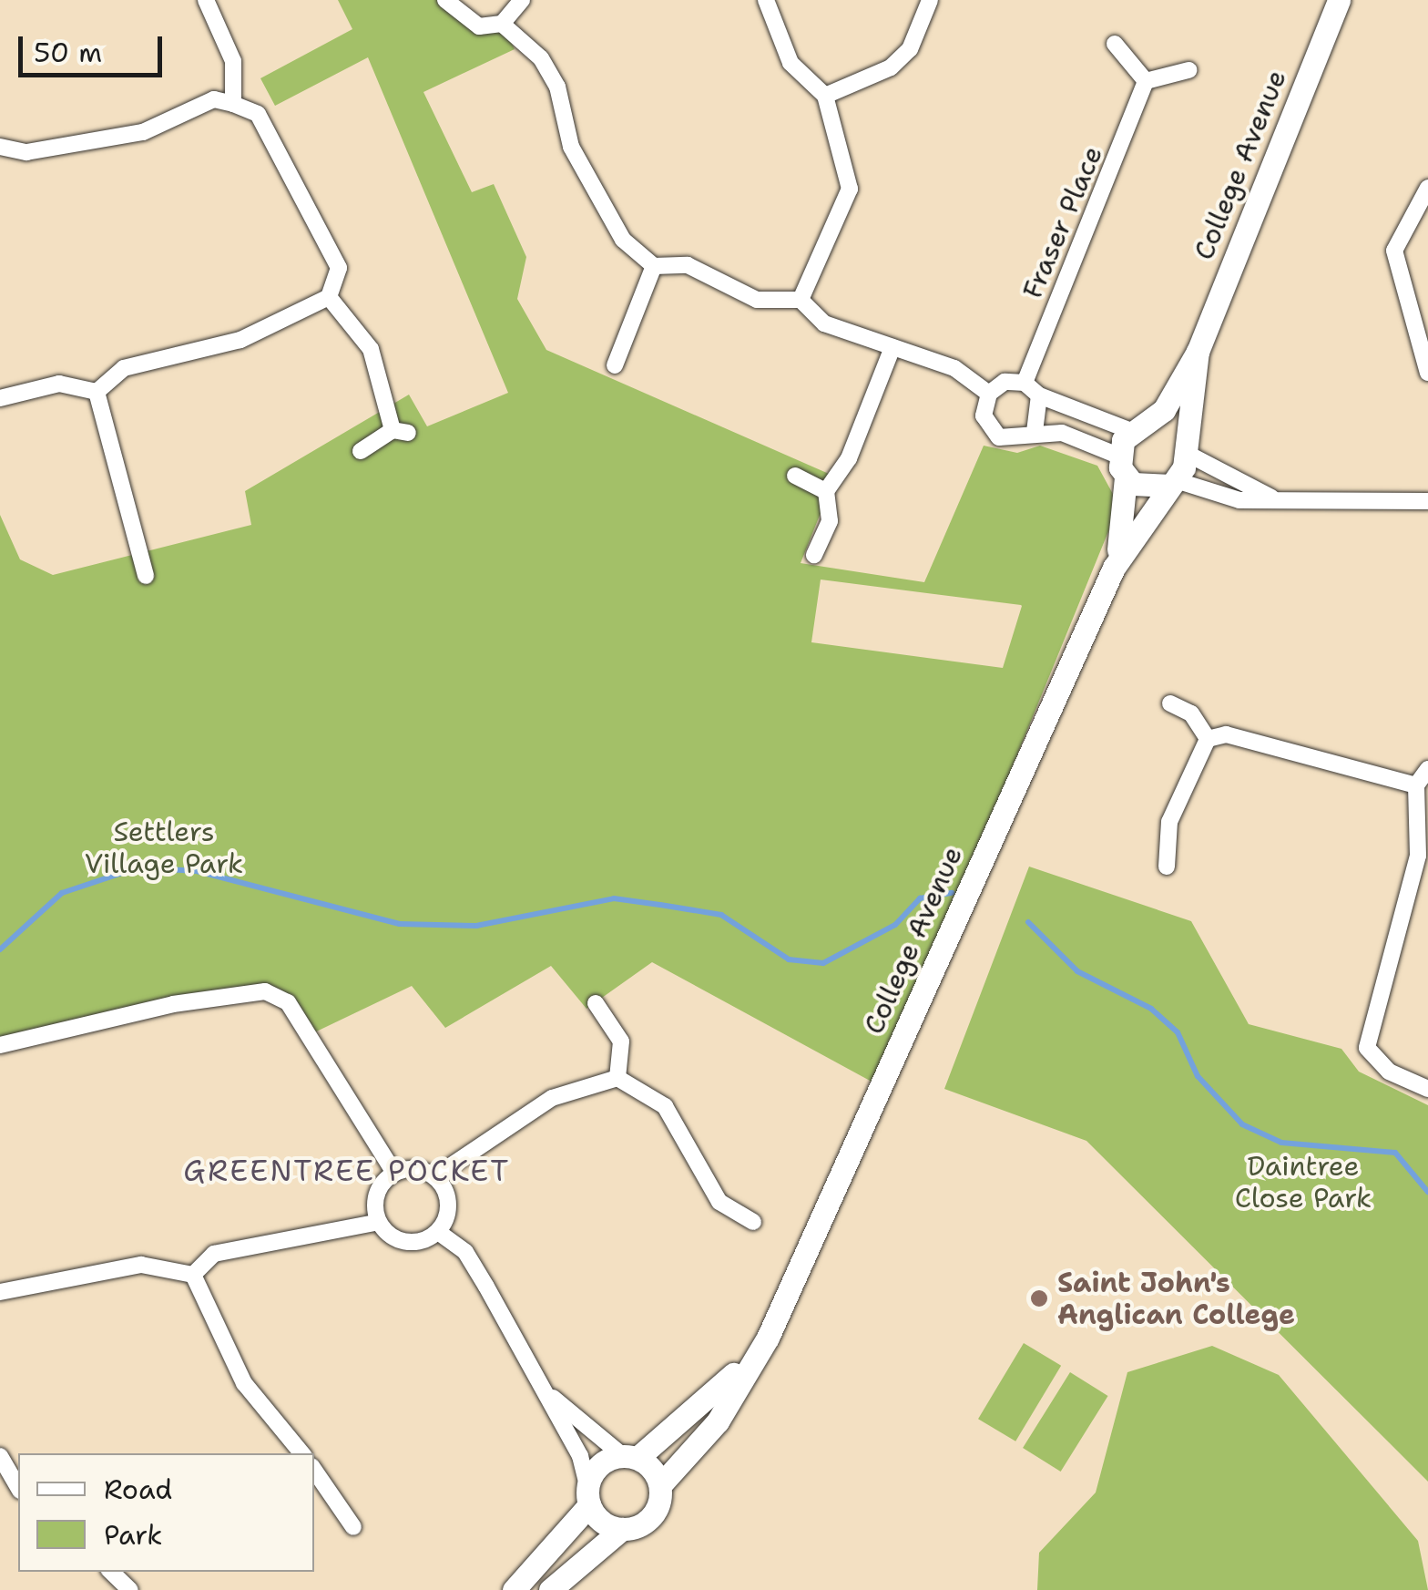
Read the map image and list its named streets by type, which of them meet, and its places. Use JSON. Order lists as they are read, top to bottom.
{
  "streets": {
    "street": ["College Avenue", "Fraser Place"]
  },
  "districts": ["GREENTREE POCKET"],
  "parks": ["Settlers Village Park", "Daintree Close Park"],
  "places": ["Saint John's Anglican College"],
  "legend": ["Road", "Park"],
  "scale_bar": "50 m"
}
